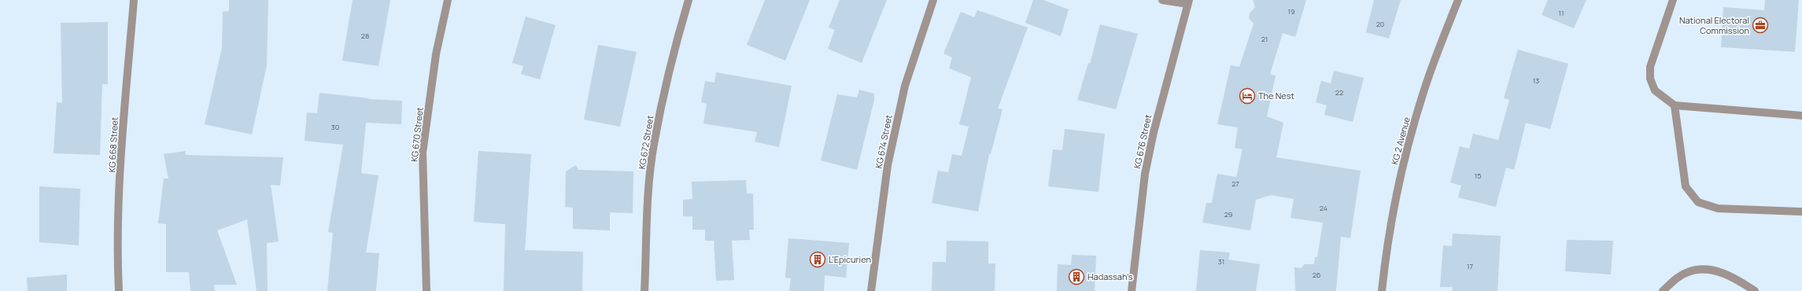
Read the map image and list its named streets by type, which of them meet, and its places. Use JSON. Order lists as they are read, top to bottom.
{
  "streets": {
    "street": [
      "KG 670 Street",
      "KG 2 Avenue",
      "KG 674 Street",
      "KG 676 Street",
      "KG 672 Street",
      "KG 668 Street"
    ]
  },
  "places": {
    "office": ["National Electoral Commission"],
    "hotel": ["The Nest"],
    "building": ["L'Epicurien", "Hadassah's"]
  },
  "house_numbers": [
    "19",
    "11",
    "20",
    "28",
    "21",
    "13",
    "22",
    "30",
    "15",
    "27",
    "24",
    "29",
    "31",
    "17",
    "26"
  ]
}
